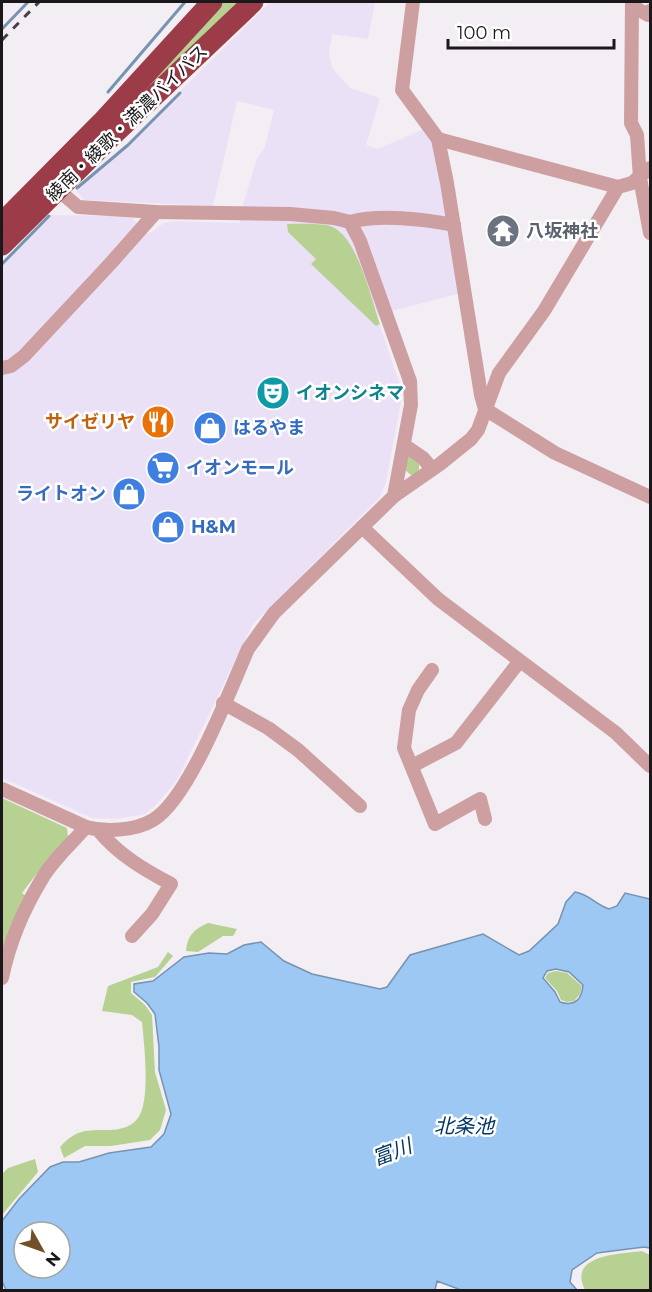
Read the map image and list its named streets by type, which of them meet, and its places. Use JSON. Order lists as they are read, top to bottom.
{
  "streets": {
    "highway": ["綾南・綾歌・満濃バイパス"]
  },
  "water": ["北条池", "富川"],
  "places": {
    "temple": ["八坂神社"],
    "theatre": ["イオンシネマ"],
    "restaurant": ["サイゼリヤ"],
    "shop": ["はるやま", "ライトオン", "H&M"],
    "supermarket": ["イオンモール"]
  },
  "scale_bar": "100 m",
  "north": "bottom right"
}
